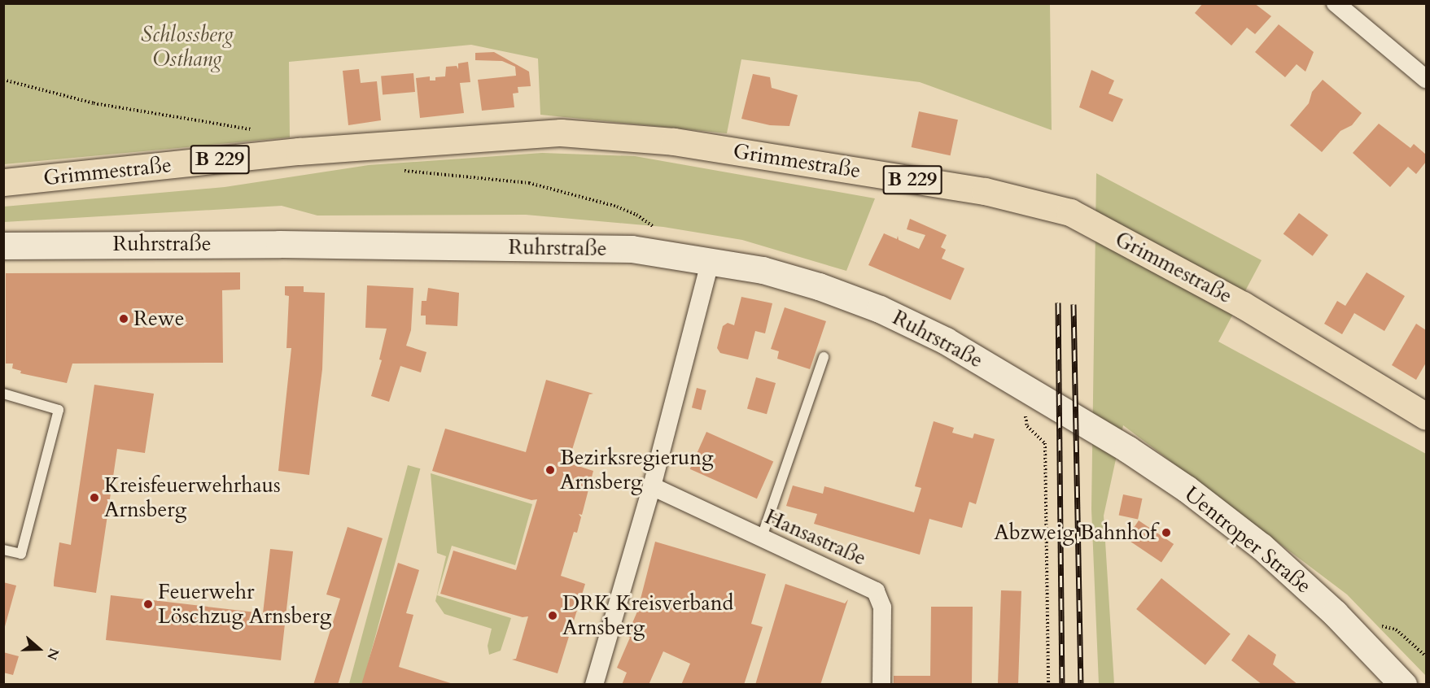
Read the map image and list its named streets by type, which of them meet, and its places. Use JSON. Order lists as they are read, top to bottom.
{
  "streets": {
    "main road": [
      "B 229",
      "Grimmestraße",
      "Ruhrstraße",
      "Uentroper Straße"
    ],
    "street": ["Hansastraße"]
  },
  "crossings": [
    ["Ruhrstraße", "Uentroper Straße"]
  ],
  "parks": ["Schlossberg Osthang"],
  "places": [
    "Rewe",
    "Bezirksregierung Arnsberg",
    "Kreisfeuerwehrhaus Arnsberg",
    "Abzweig Bahnhof",
    "Feuerwehr Löschzug Arnsberg",
    "DRK Kreisverband Arnsberg"
  ],
  "north": "right"
}
